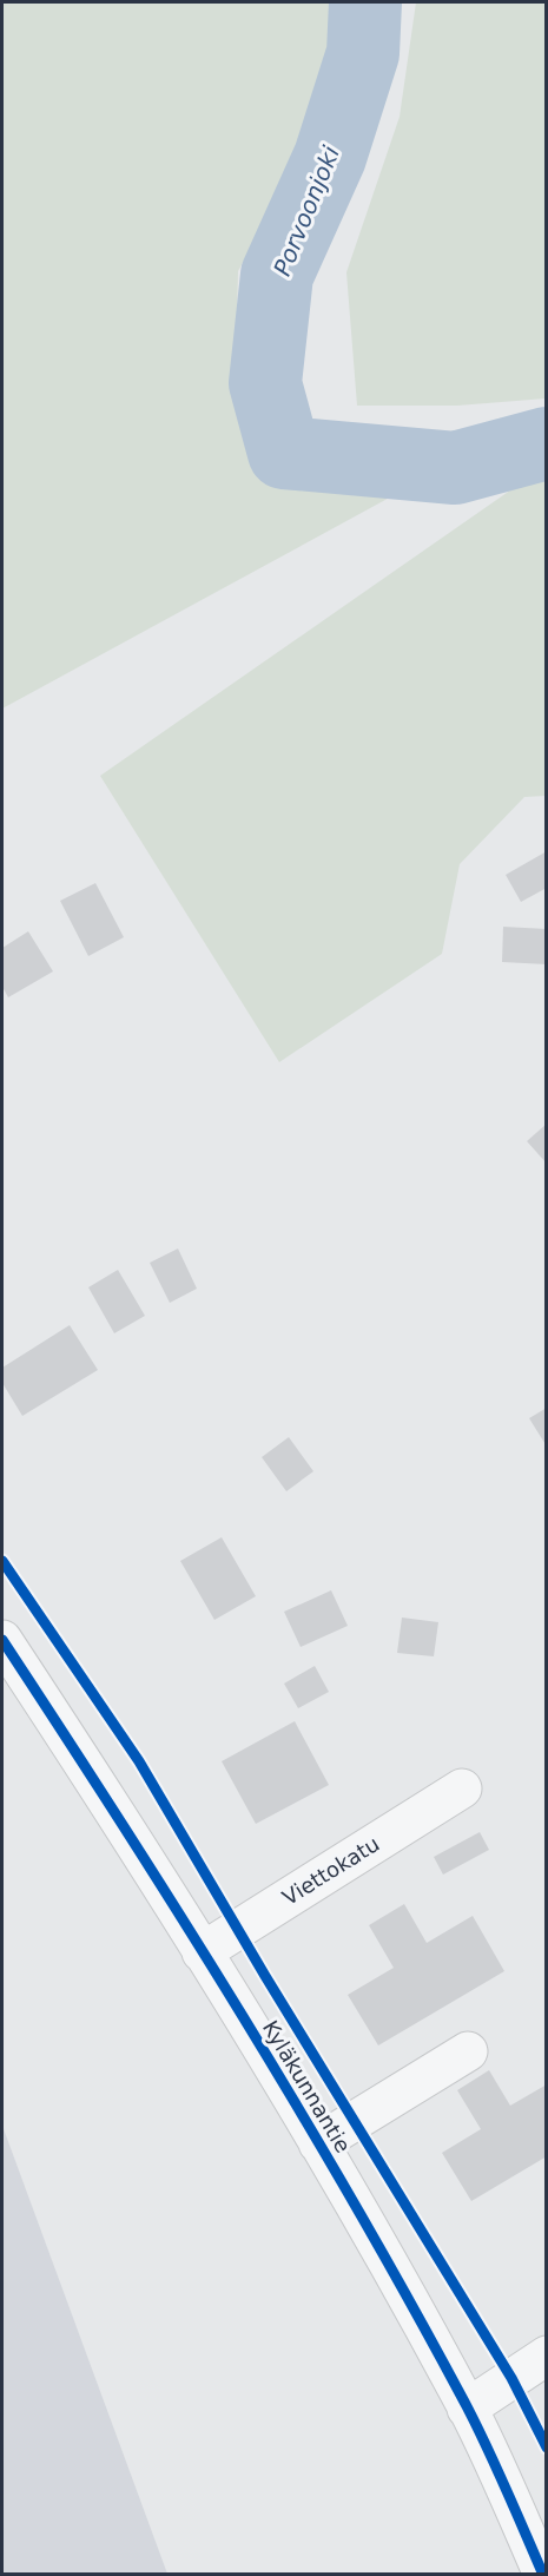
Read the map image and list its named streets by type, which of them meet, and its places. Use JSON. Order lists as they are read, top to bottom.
{
  "streets": {
    "street": ["Viettokatu", "Kyläkunnantie"]
  },
  "crossings": [
    ["Viettokatu", "Kyläkunnantie"]
  ],
  "water": ["Porvoonjoki"]
}
